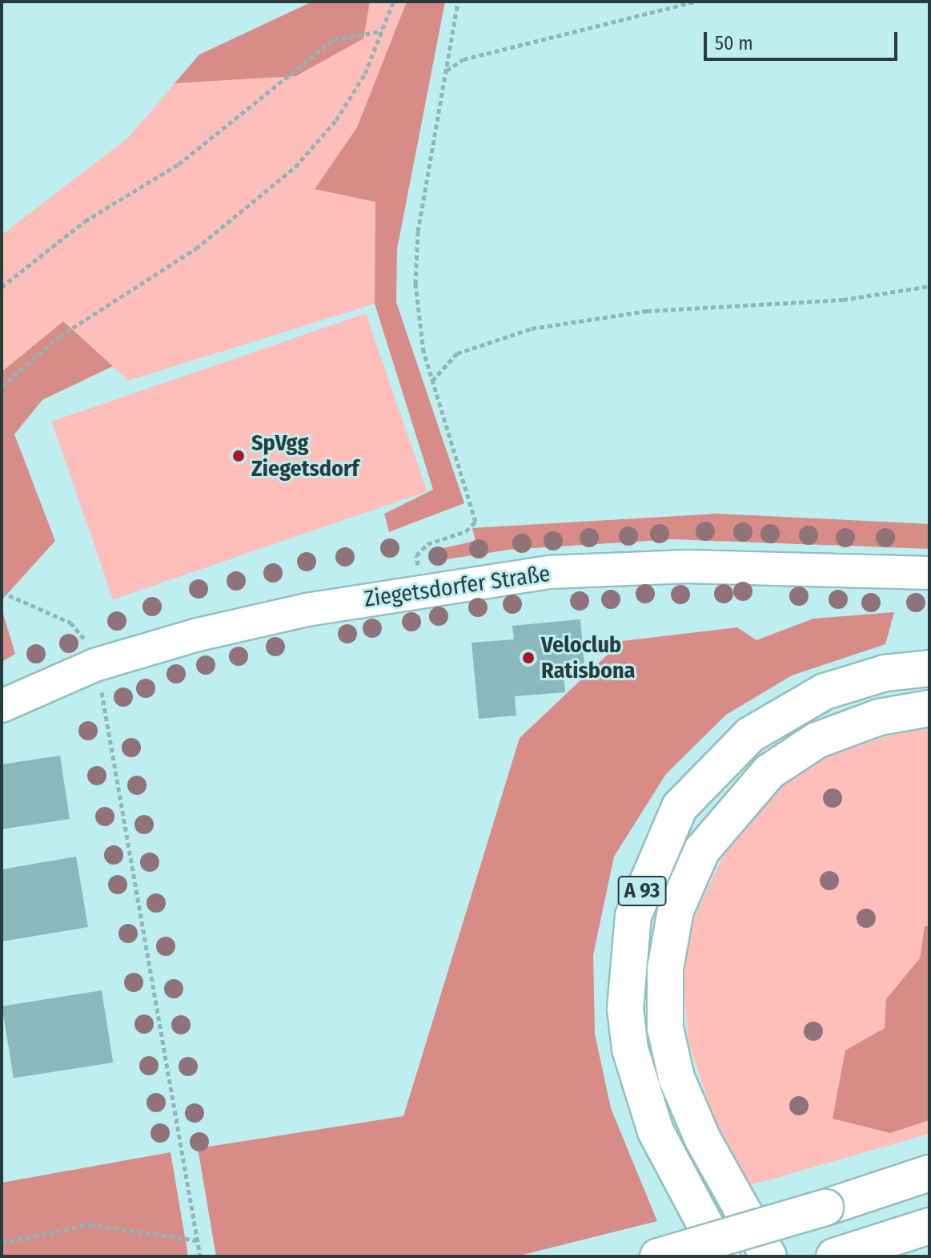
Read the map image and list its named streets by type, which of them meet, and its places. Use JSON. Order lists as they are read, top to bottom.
{
  "streets": {
    "highway": ["A 93"],
    "street": ["Ziegetsdorfer Straße"]
  },
  "places": ["SpVgg Ziegetsdorf", "Veloclub Ratisbona"],
  "scale_bar": "50 m"
}
